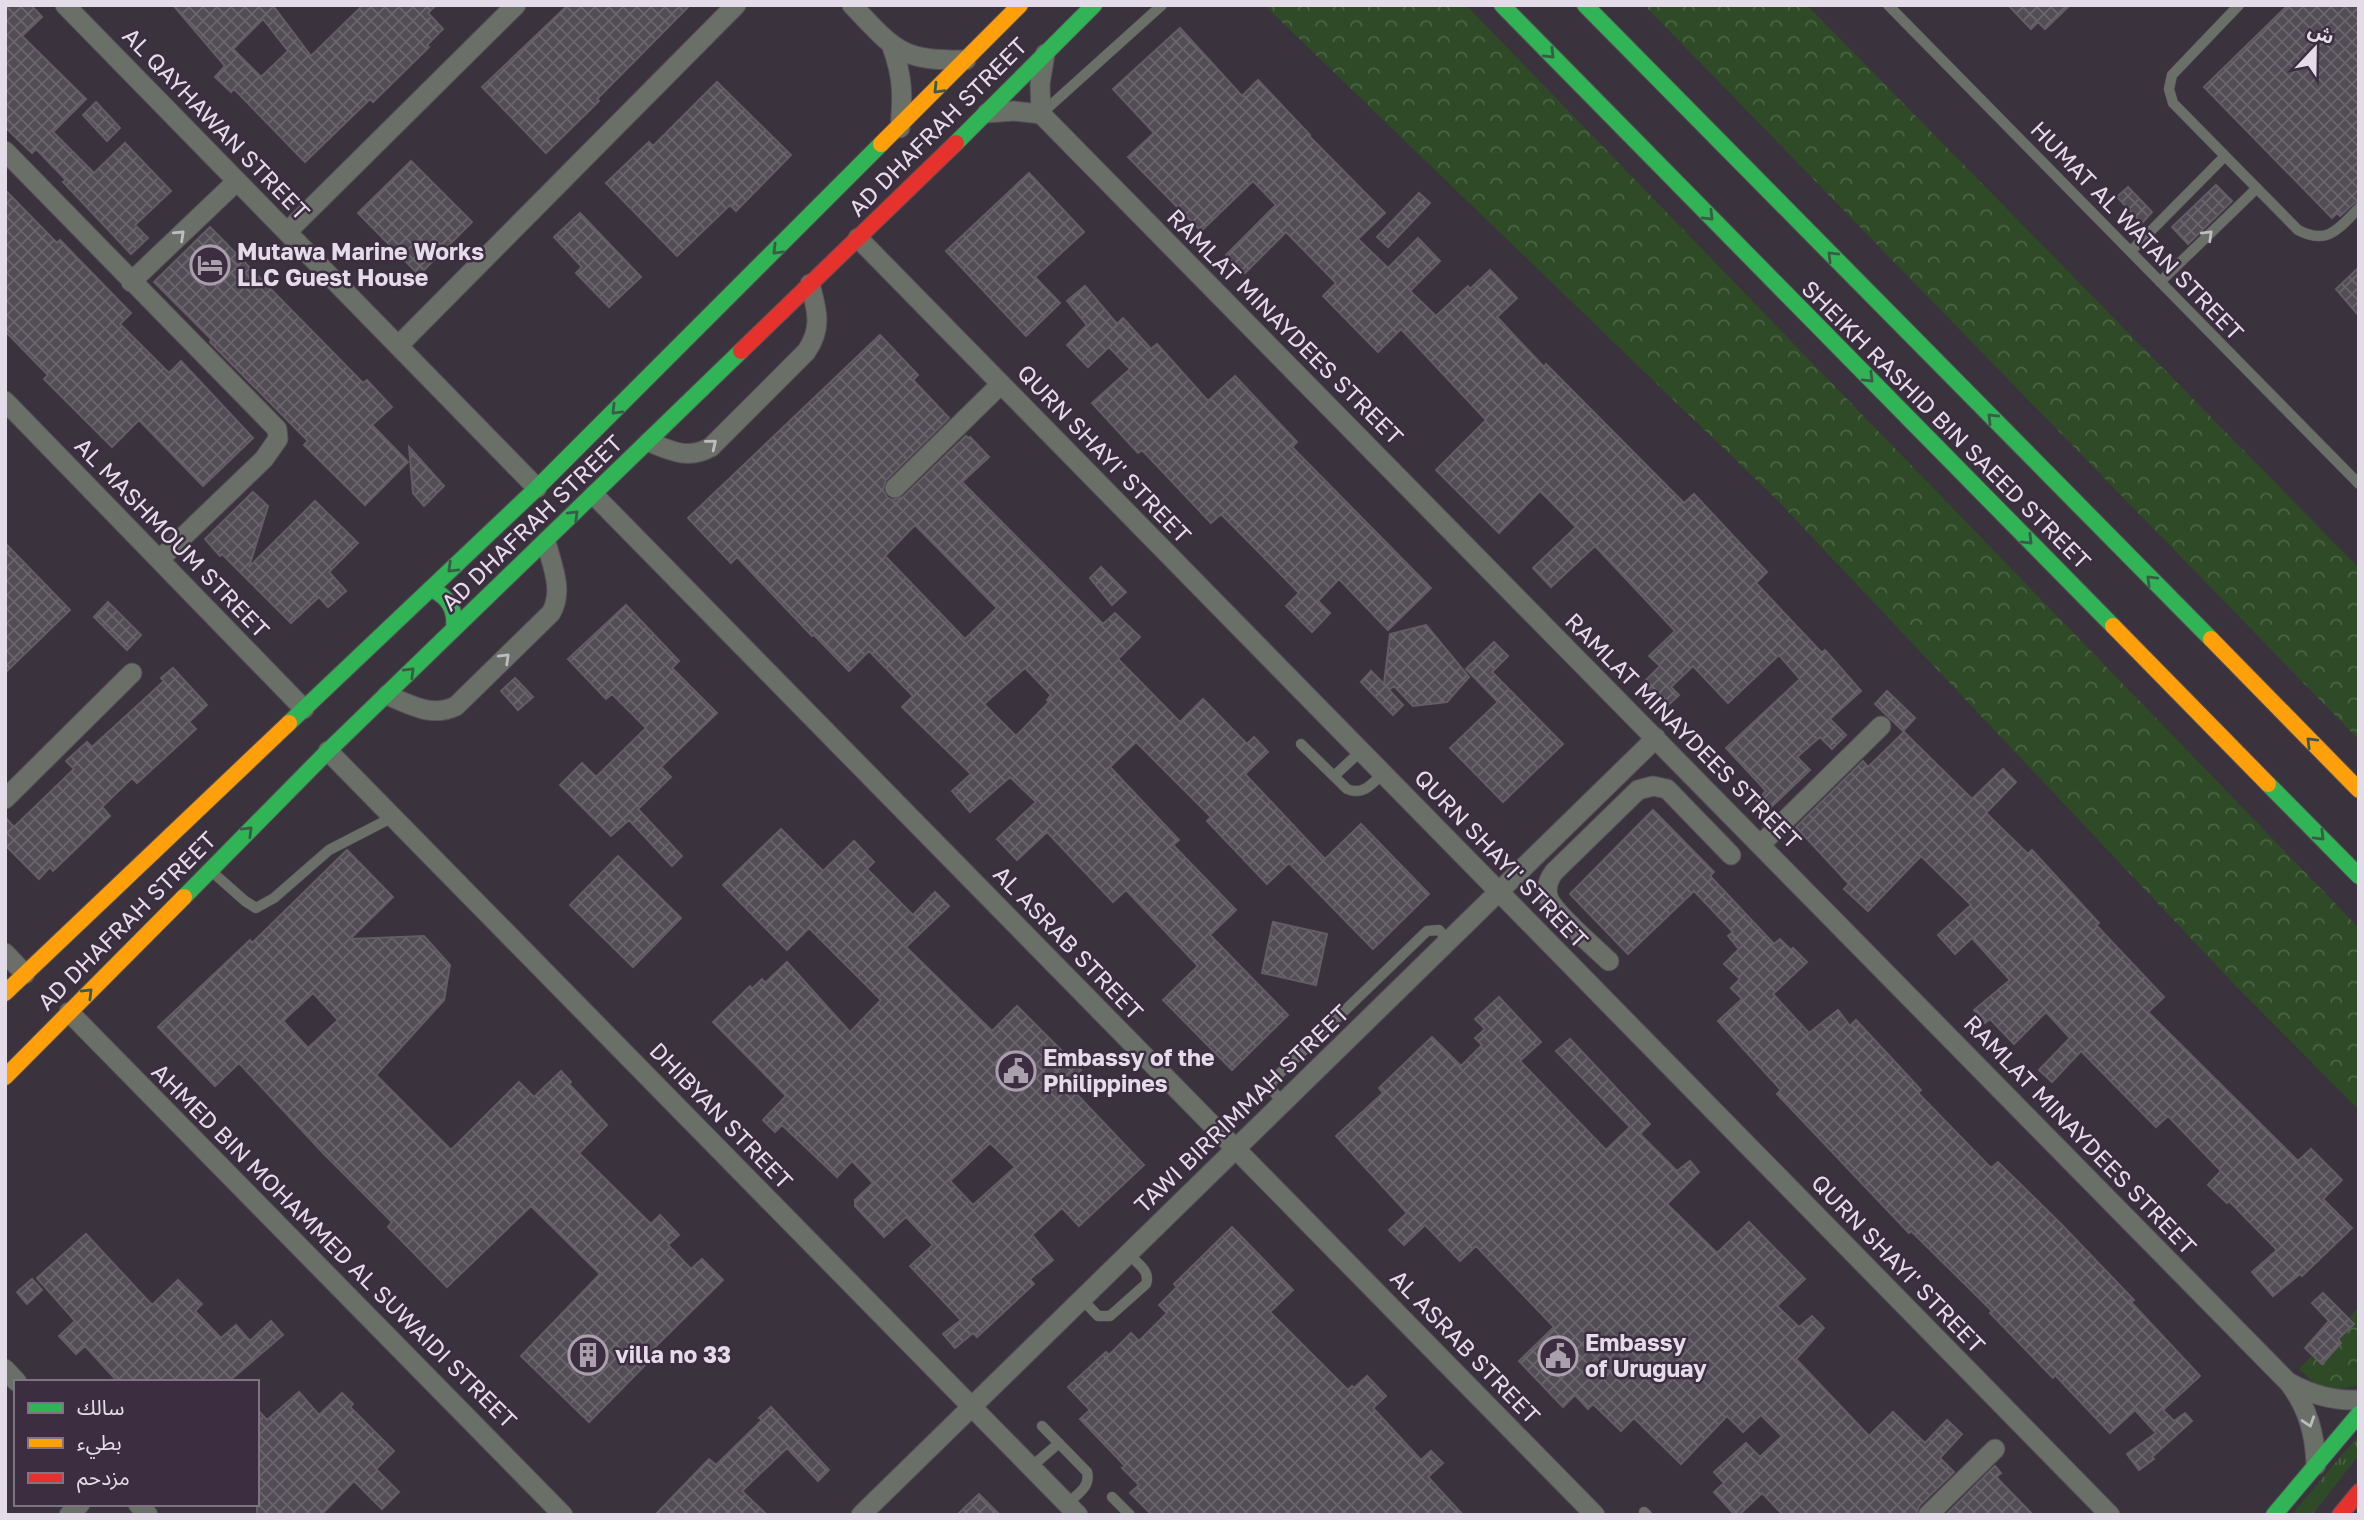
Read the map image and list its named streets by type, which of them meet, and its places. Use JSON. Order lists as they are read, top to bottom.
{
  "streets": {
    "main road": ["AD DHAFRAH STREET", "SHEIKH RASHID BIN SAEED STREET"],
    "street": [
      "AL QAYHAWAN STREET",
      "RAMLAT MINAYDEES STREET",
      "QURN SHAYI' STREET",
      "AL MASHMOUM STREET",
      "AL ASRAB STREET",
      "TAWI BIRRIMMAH STREET",
      "DHIBYAN STREET",
      "AHMED BIN MOHAMMED AL SUWAIDI STREET"
    ],
    "lane": ["HUMAT AL WATAN STREET"]
  },
  "crossings": [
    ["AL QAYHAWAN STREET", "AD DHAFRAH STREET"],
    ["AD DHAFRAH STREET", "QURN SHAYI' STREET"],
    ["AD DHAFRAH STREET", "AL MASHMOUM STREET"],
    ["AD DHAFRAH STREET", "AL ASRAB STREET"],
    ["AD DHAFRAH STREET", "DHIBYAN STREET"],
    ["AD DHAFRAH STREET", "AHMED BIN MOHAMMED AL SUWAIDI STREET"],
    ["RAMLAT MINAYDEES STREET", "TAWI BIRRIMMAH STREET"],
    ["QURN SHAYI' STREET", "TAWI BIRRIMMAH STREET"],
    ["AL ASRAB STREET", "TAWI BIRRIMMAH STREET"],
    ["TAWI BIRRIMMAH STREET", "DHIBYAN STREET"]
  ],
  "places": {
    "hotel": ["Mutawa Marine Works LLC Guest House"],
    "public building": ["Embassy of the Philippines", "Embassy of Uruguay"],
    "building": ["villa no 33"]
  },
  "legend": ["سالك", "بطيء", "مزدحم"],
  "north": "top"
}
